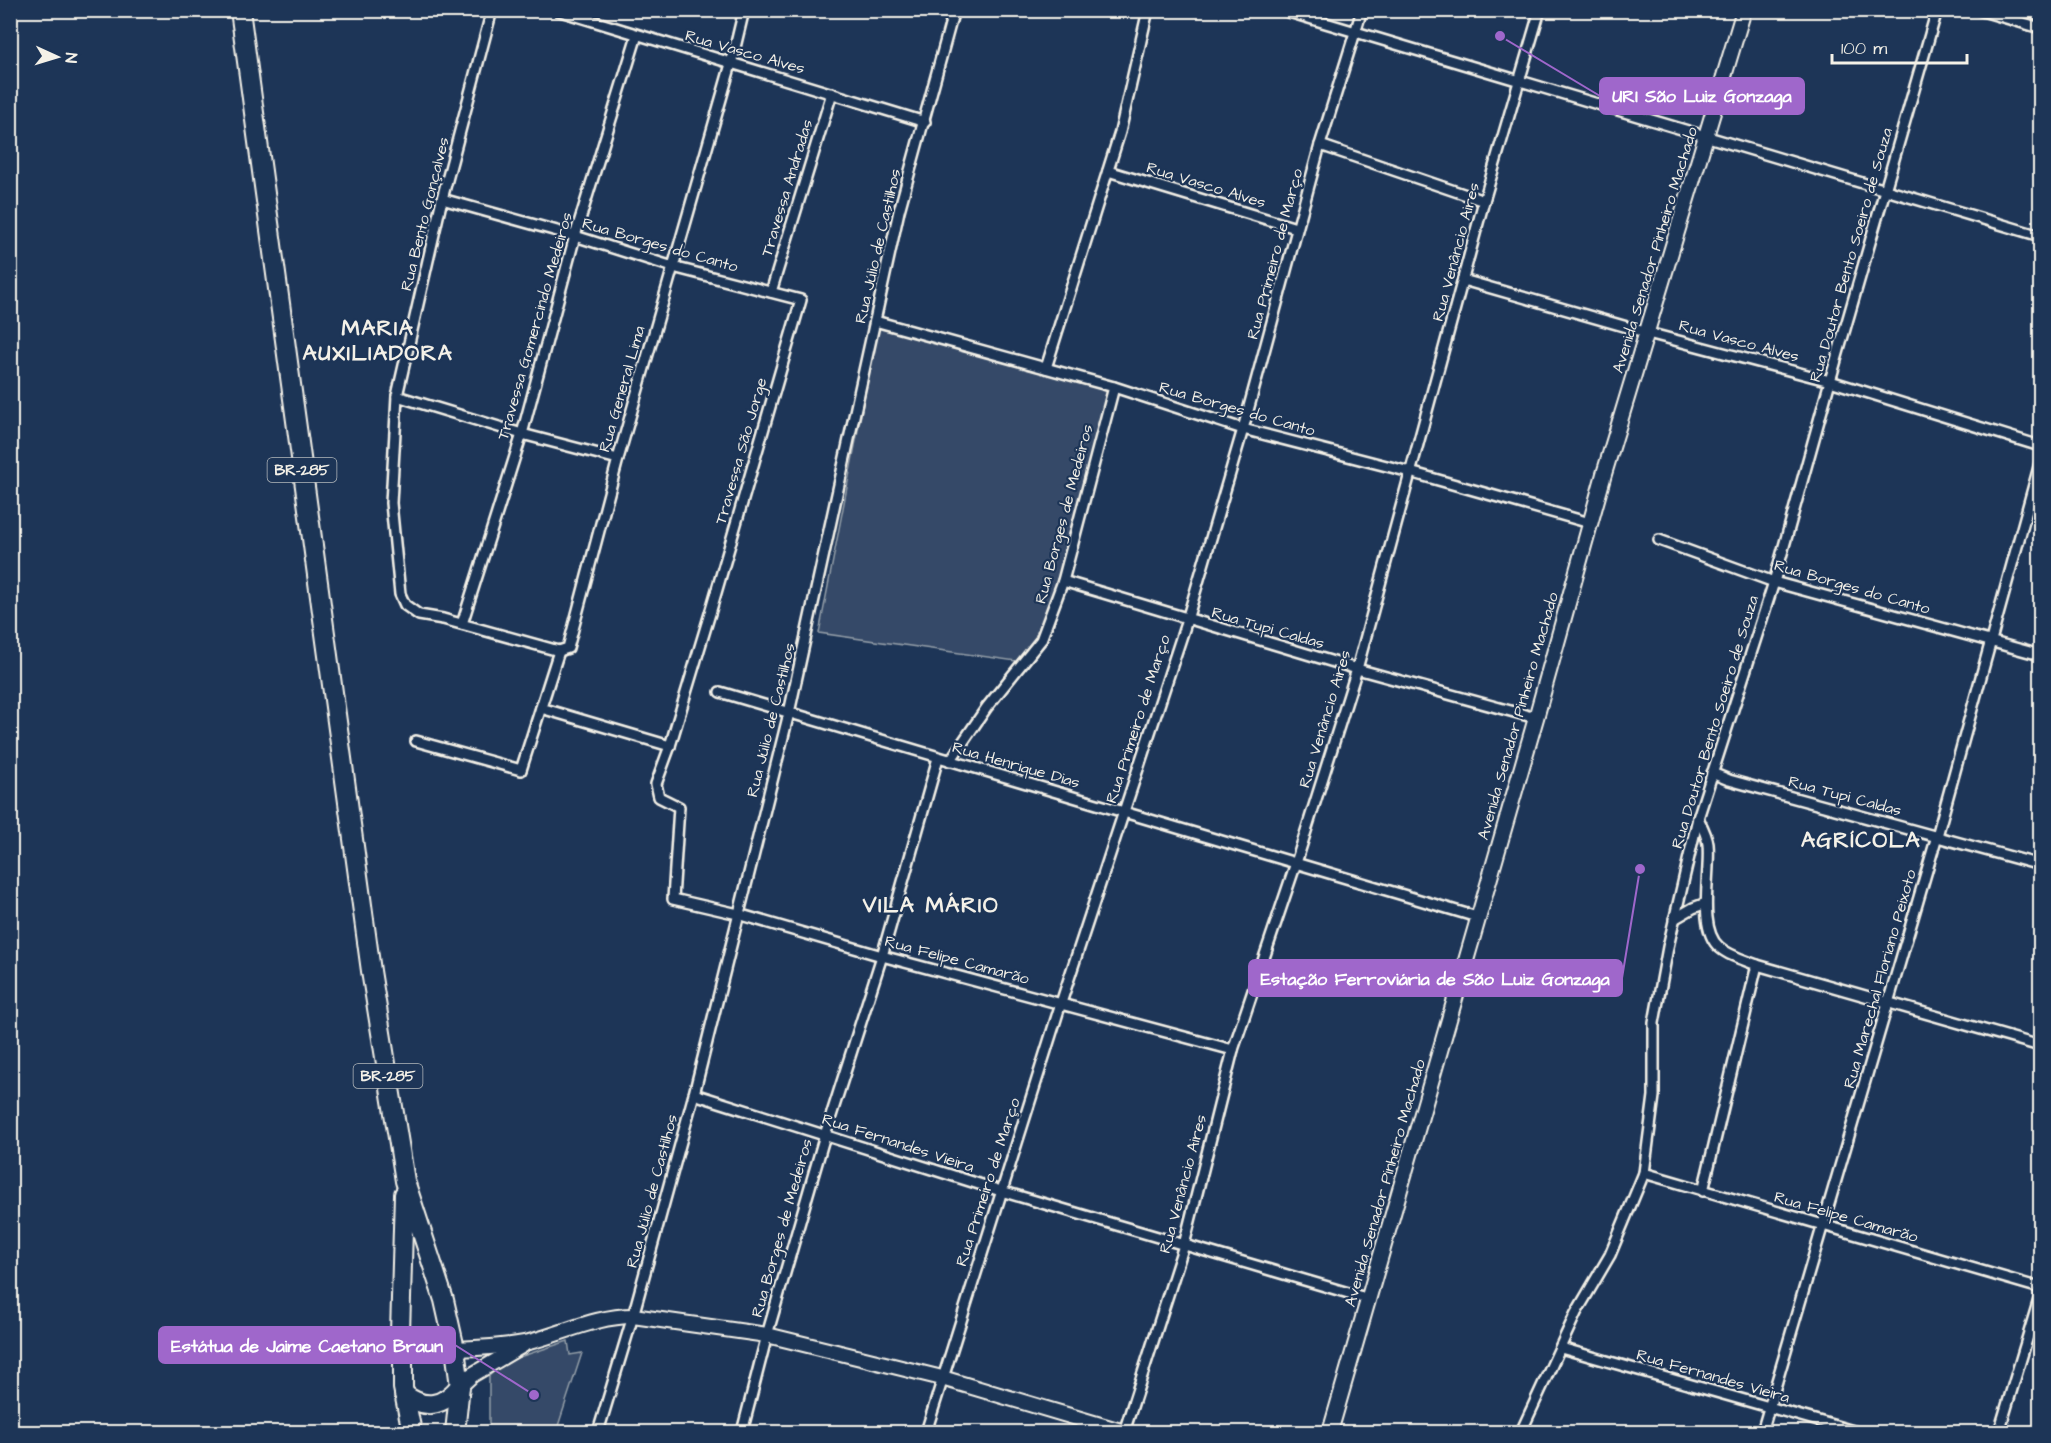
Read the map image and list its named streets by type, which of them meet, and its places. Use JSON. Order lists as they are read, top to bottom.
{
  "streets": {
    "highway": ["BR-285"],
    "main road": ["Avenida Senador Pinheiro Machado"],
    "street": [
      "Rua Vasco Alves",
      "Travessa Andradas",
      "Rua Bento Gonçalves",
      "Rua Borges do Canto",
      "Rua Júlio de Castilhos",
      "Rua Venâncio Aires",
      "Rua Primeiro de Março",
      "Rua Doutor Bento Soeiro de Souza",
      "Travessa Gomercindo Medeiros",
      "Rua General Lima",
      "Travessa São Jorge",
      "Rua Borges de Medeiros",
      "Rua Tupi Caldas",
      "Rua Henrique Dias",
      "Rua Felipe Camarão",
      "Rua Marechal Floriano Peixoto",
      "Rua Fernandes Vieira"
    ]
  },
  "crossings": [
    ["Rua Vasco Alves", "Travessa Andradas"],
    ["Rua Vasco Alves", "Rua Júlio de Castilhos"],
    ["Rua Vasco Alves", "Avenida Senador Pinheiro Machado"],
    ["Rua Vasco Alves", "Rua Venâncio Aires"],
    ["Rua Vasco Alves", "Rua Primeiro de Março"],
    ["Rua Vasco Alves", "Rua Doutor Bento Soeiro de Souza"],
    ["Rua Vasco Alves", "Travessa Gomercindo Medeiros"],
    ["Rua Vasco Alves", "Rua General Lima"],
    ["Travessa Andradas", "Rua Borges do Canto"],
    ["Rua Bento Gonçalves", "Rua Borges do Canto"],
    ["Rua Bento Gonçalves", "Travessa Gomercindo Medeiros"],
    ["Rua Borges do Canto", "Rua Júlio de Castilhos"],
    ["Rua Borges do Canto", "Avenida Senador Pinheiro Machado"],
    ["Rua Borges do Canto", "Rua Venâncio Aires"],
    ["Rua Borges do Canto", "Rua Primeiro de Março"],
    ["Rua Borges do Canto", "Rua Doutor Bento Soeiro de Souza"],
    ["Rua Borges do Canto", "Travessa Gomercindo Medeiros"],
    ["Rua Borges do Canto", "Rua General Lima"],
    ["Rua Borges do Canto", "Travessa São Jorge"],
    ["Rua Borges do Canto", "Rua Borges de Medeiros"],
    ["Rua Borges do Canto", "Rua Marechal Floriano Peixoto"],
    ["Rua Júlio de Castilhos", "Rua Henrique Dias"],
    ["Rua Júlio de Castilhos", "Rua Felipe Camarão"],
    ["Rua Júlio de Castilhos", "Rua Fernandes Vieira"],
    ["Avenida Senador Pinheiro Machado", "Rua Tupi Caldas"],
    ["Avenida Senador Pinheiro Machado", "Rua Henrique Dias"],
    ["Avenida Senador Pinheiro Machado", "Rua Fernandes Vieira"],
    ["Rua Venâncio Aires", "Rua Tupi Caldas"],
    ["Rua Venâncio Aires", "Rua Henrique Dias"],
    ["Rua Venâncio Aires", "Rua Felipe Camarão"],
    ["Rua Venâncio Aires", "Rua Fernandes Vieira"],
    ["Rua Primeiro de Março", "Rua Tupi Caldas"],
    ["Rua Primeiro de Março", "Rua Henrique Dias"],
    ["Rua Primeiro de Março", "Rua Felipe Camarão"],
    ["Rua Primeiro de Março", "Rua Fernandes Vieira"],
    ["Rua Doutor Bento Soeiro de Souza", "Rua Tupi Caldas"],
    ["Rua Doutor Bento Soeiro de Souza", "Rua Felipe Camarão"],
    ["Rua Doutor Bento Soeiro de Souza", "Rua Fernandes Vieira"],
    ["Travessa São Jorge", "Rua Felipe Camarão"],
    ["Rua Borges de Medeiros", "Rua Tupi Caldas"],
    ["Rua Borges de Medeiros", "Rua Henrique Dias"],
    ["Rua Borges de Medeiros", "Rua Felipe Camarão"],
    ["Rua Borges de Medeiros", "Rua Fernandes Vieira"],
    ["Rua Tupi Caldas", "Rua Marechal Floriano Peixoto"],
    ["Rua Felipe Camarão", "Rua Marechal Floriano Peixoto"],
    ["Rua Marechal Floriano Peixoto", "Rua Fernandes Vieira"]
  ],
  "districts": ["MARIA AUXILIADORA", "AGRÍCOLA", "VILA MÁRIO"],
  "places": ["URI São Luiz Gonzaga", "Estação Ferroviária de São Luiz Gonzaga", "Estátua de Jaime Caetano Braun"],
  "scale_bar": "100 m",
  "north": "right"
}
